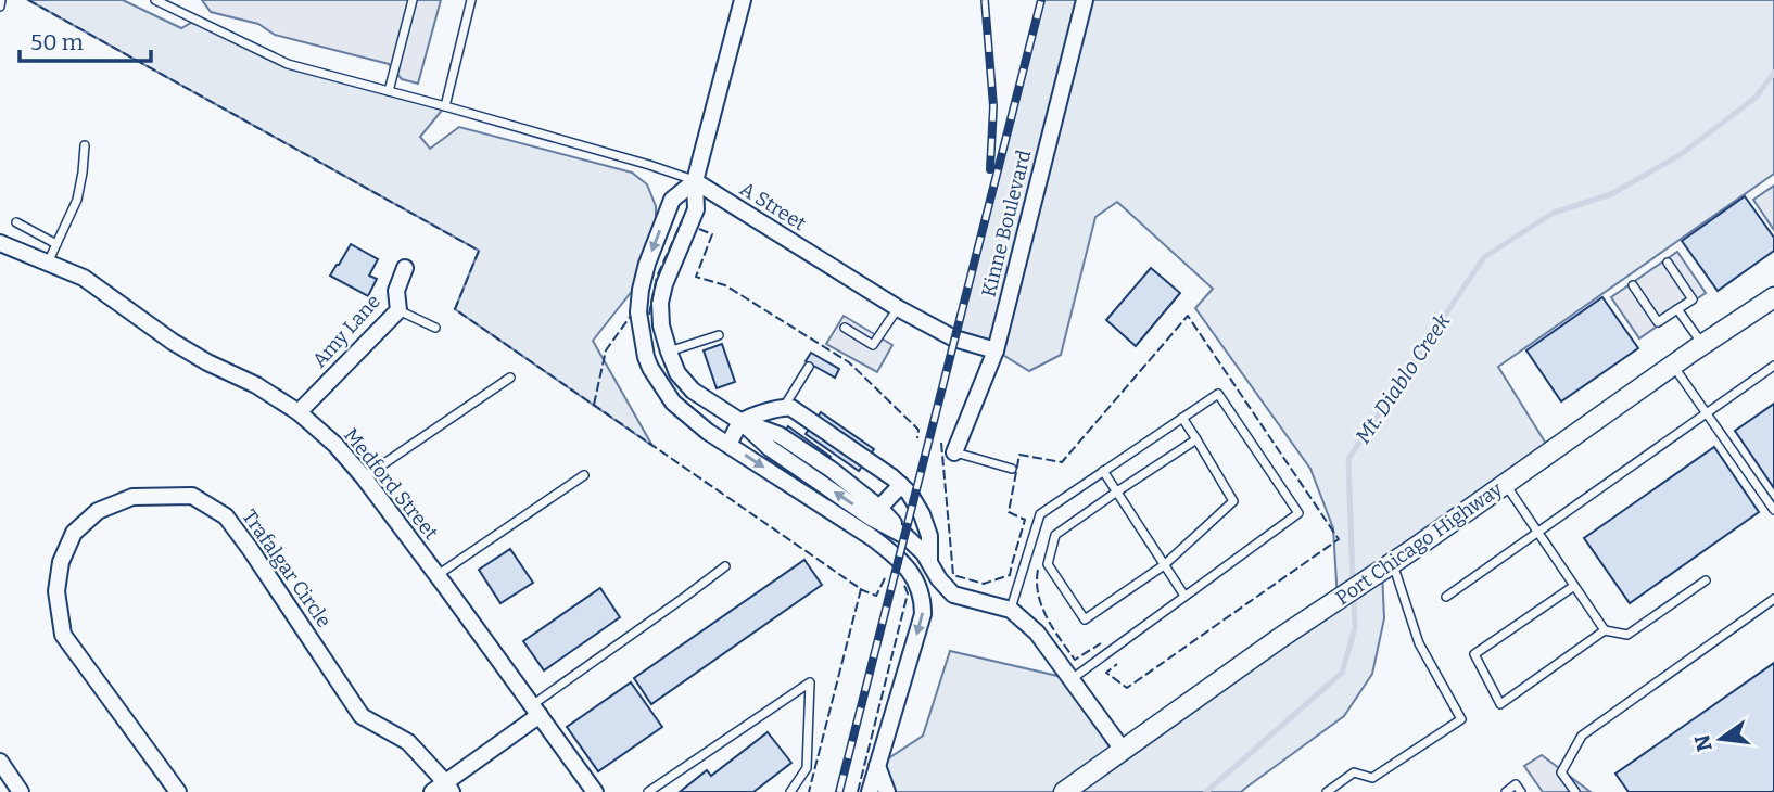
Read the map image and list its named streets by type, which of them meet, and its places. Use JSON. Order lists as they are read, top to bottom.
{
  "streets": {
    "street": [
      "A Street",
      "Kinne Boulevard",
      "Amy Lane",
      "Medford Street",
      "Port Chicago Highway",
      "Trafalgar Circle"
    ]
  },
  "crossings": [
    ["A Street", "Kinne Boulevard"],
    ["Amy Lane", "Medford Street"]
  ],
  "water": ["Mt. Diablo Creek"],
  "scale_bar": "50 m",
  "north": "left"
}
